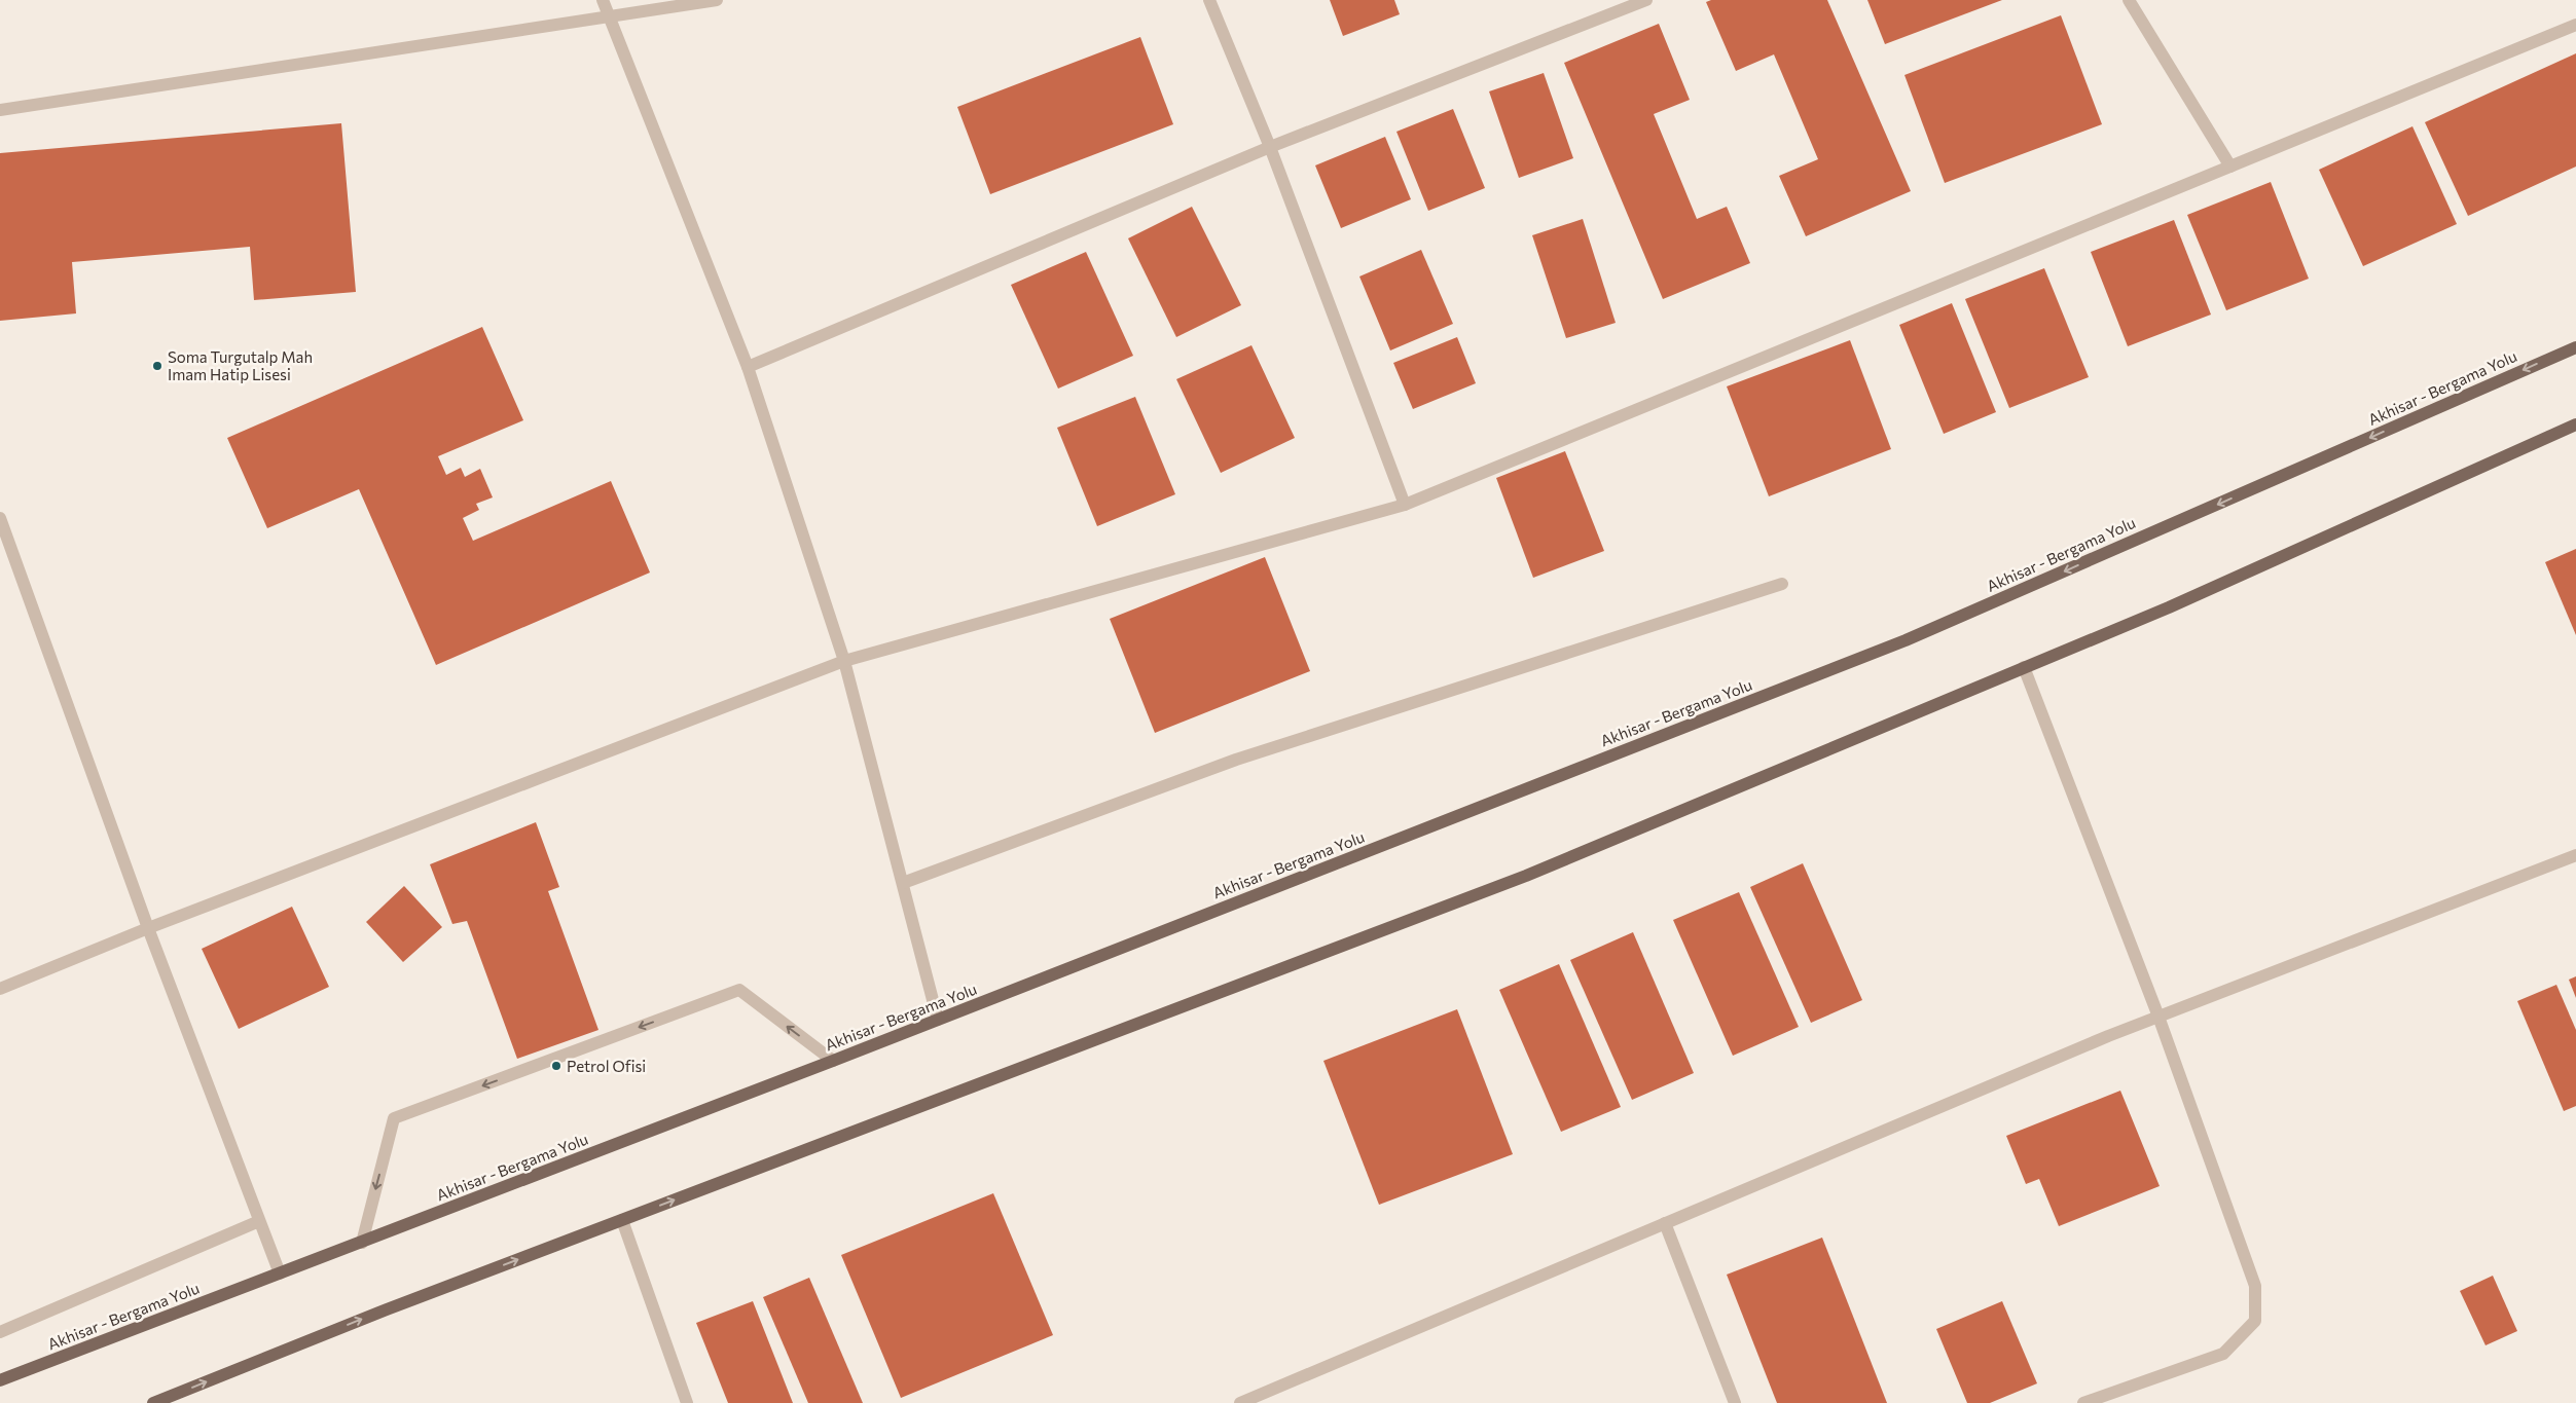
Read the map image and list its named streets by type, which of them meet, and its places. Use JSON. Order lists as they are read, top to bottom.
{
  "streets": {
    "main road": ["Akhisar - Bergama Yolu"]
  },
  "places": ["Soma Turgutalp Mah Imam Hatip Lisesi", "Petrol Ofisi"]
}
